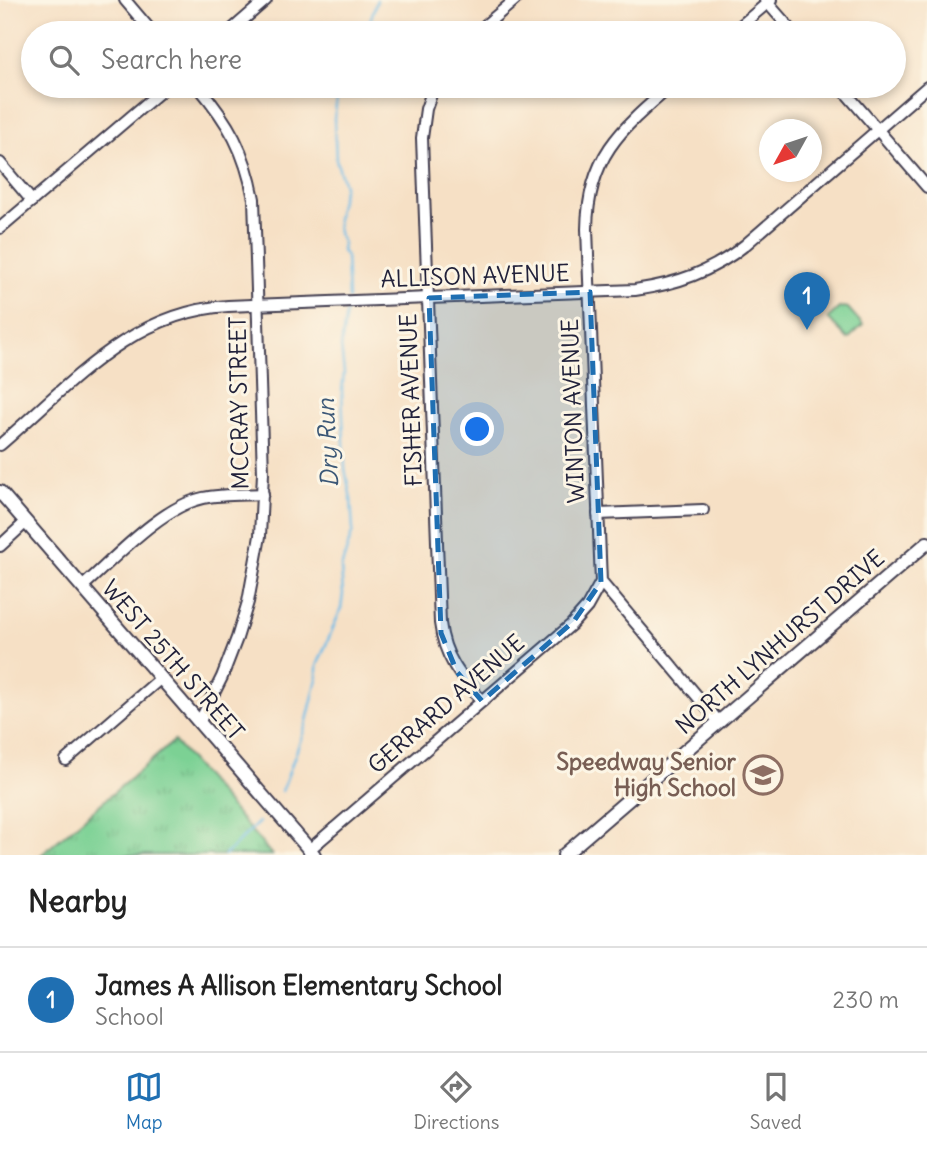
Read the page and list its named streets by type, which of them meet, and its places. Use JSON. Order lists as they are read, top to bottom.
{
  "streets": {
    "main road": ["NORTH LYNHURST DRIVE", "WEST 25TH STREET"],
    "street": [
      "ALLISON AVENUE",
      "FISHER AVENUE",
      "MCCRAY STREET",
      "WINTON AVENUE",
      "GERRARD AVENUE"
    ]
  },
  "crossings": [
    ["ALLISON AVENUE", "FISHER AVENUE"],
    ["ALLISON AVENUE", "MCCRAY STREET"],
    ["ALLISON AVENUE", "WINTON AVENUE"],
    ["FISHER AVENUE", "GERRARD AVENUE"],
    ["MCCRAY STREET", "WEST 25TH STREET"],
    ["WINTON AVENUE", "GERRARD AVENUE"],
    ["WEST 25TH STREET", "GERRARD AVENUE"]
  ],
  "water": ["Dry Run"],
  "places": {
    "school or university": ["Speedway Senior High School"]
  },
  "north": "bottom left",
  "page": {
    "search": "Search here",
    "pins": "1",
    "heading": "Nearby",
    "list": [
      {
        "mark": "1",
        "name": "James A Allison Elementary School",
        "note": "School",
        "value": "230 m"
      }
    ],
    "nav": ["Map", "Directions", "Saved"]
  }
}
